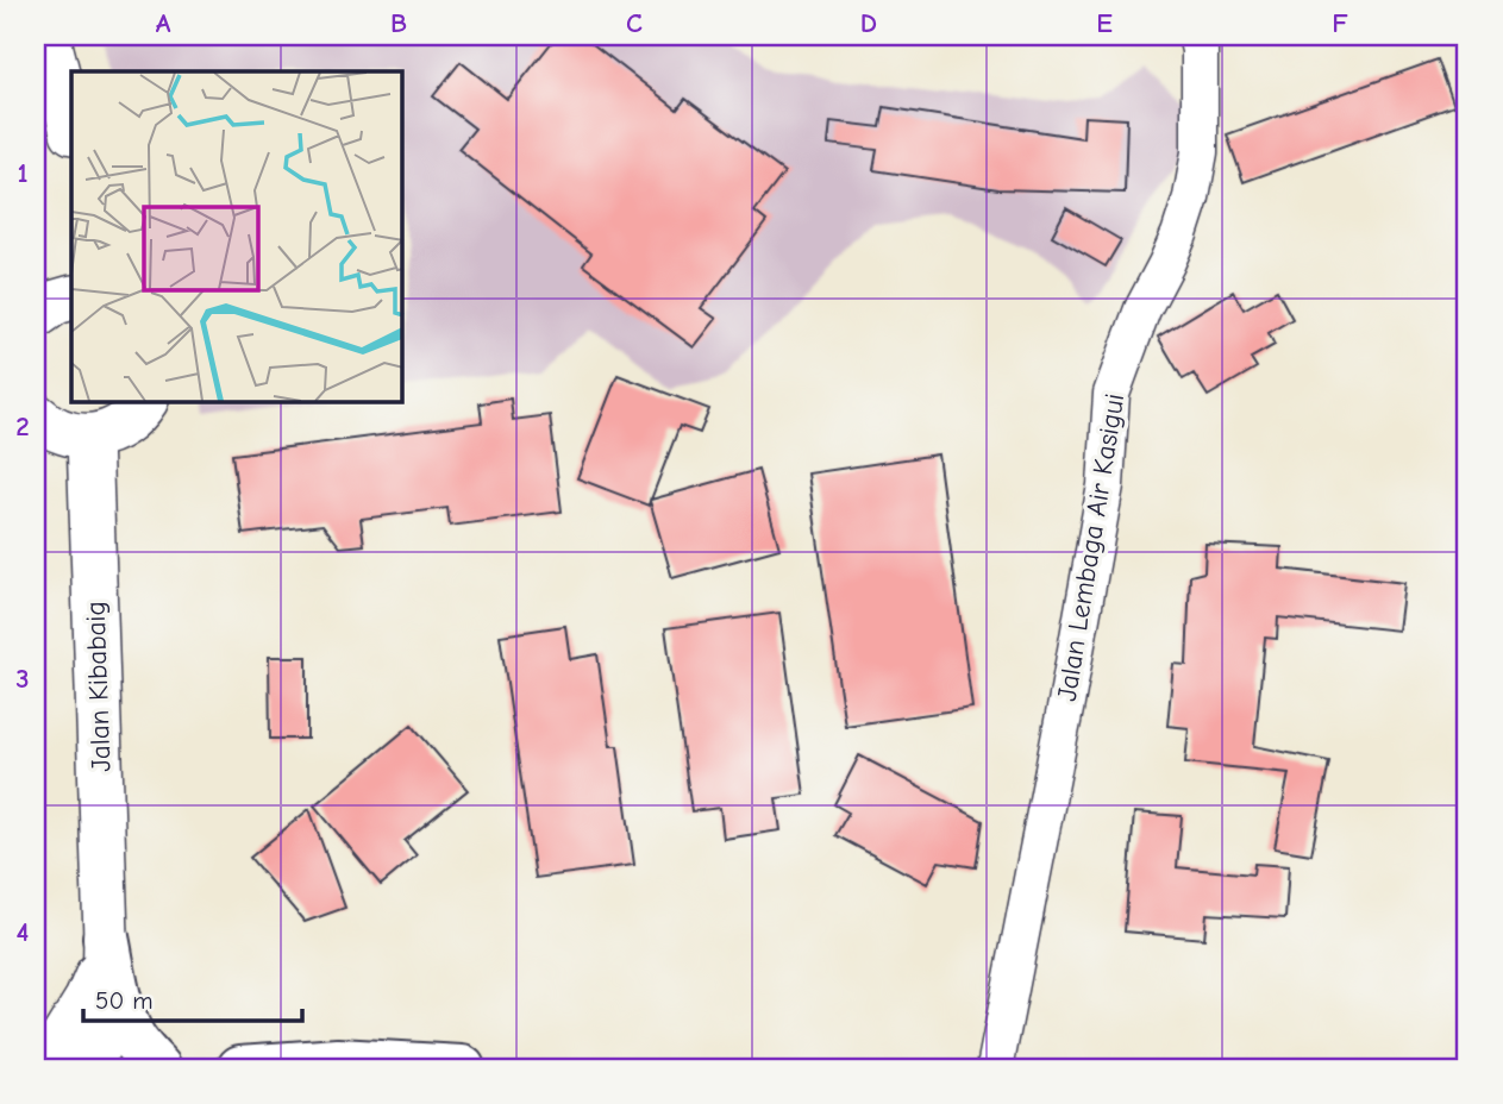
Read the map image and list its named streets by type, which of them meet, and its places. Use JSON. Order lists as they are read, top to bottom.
{
  "streets": {
    "street": ["Jalan Lembaga Air Kasigui", "Jalan Kibabaig"]
  },
  "scale_bar": "50 m",
  "grid": {
    "columns": [
      "A",
      "B",
      "C",
      "D",
      "E",
      "F"
    ],
    "rows": [
      "1",
      "2",
      "3",
      "4"
    ]
  }
}
